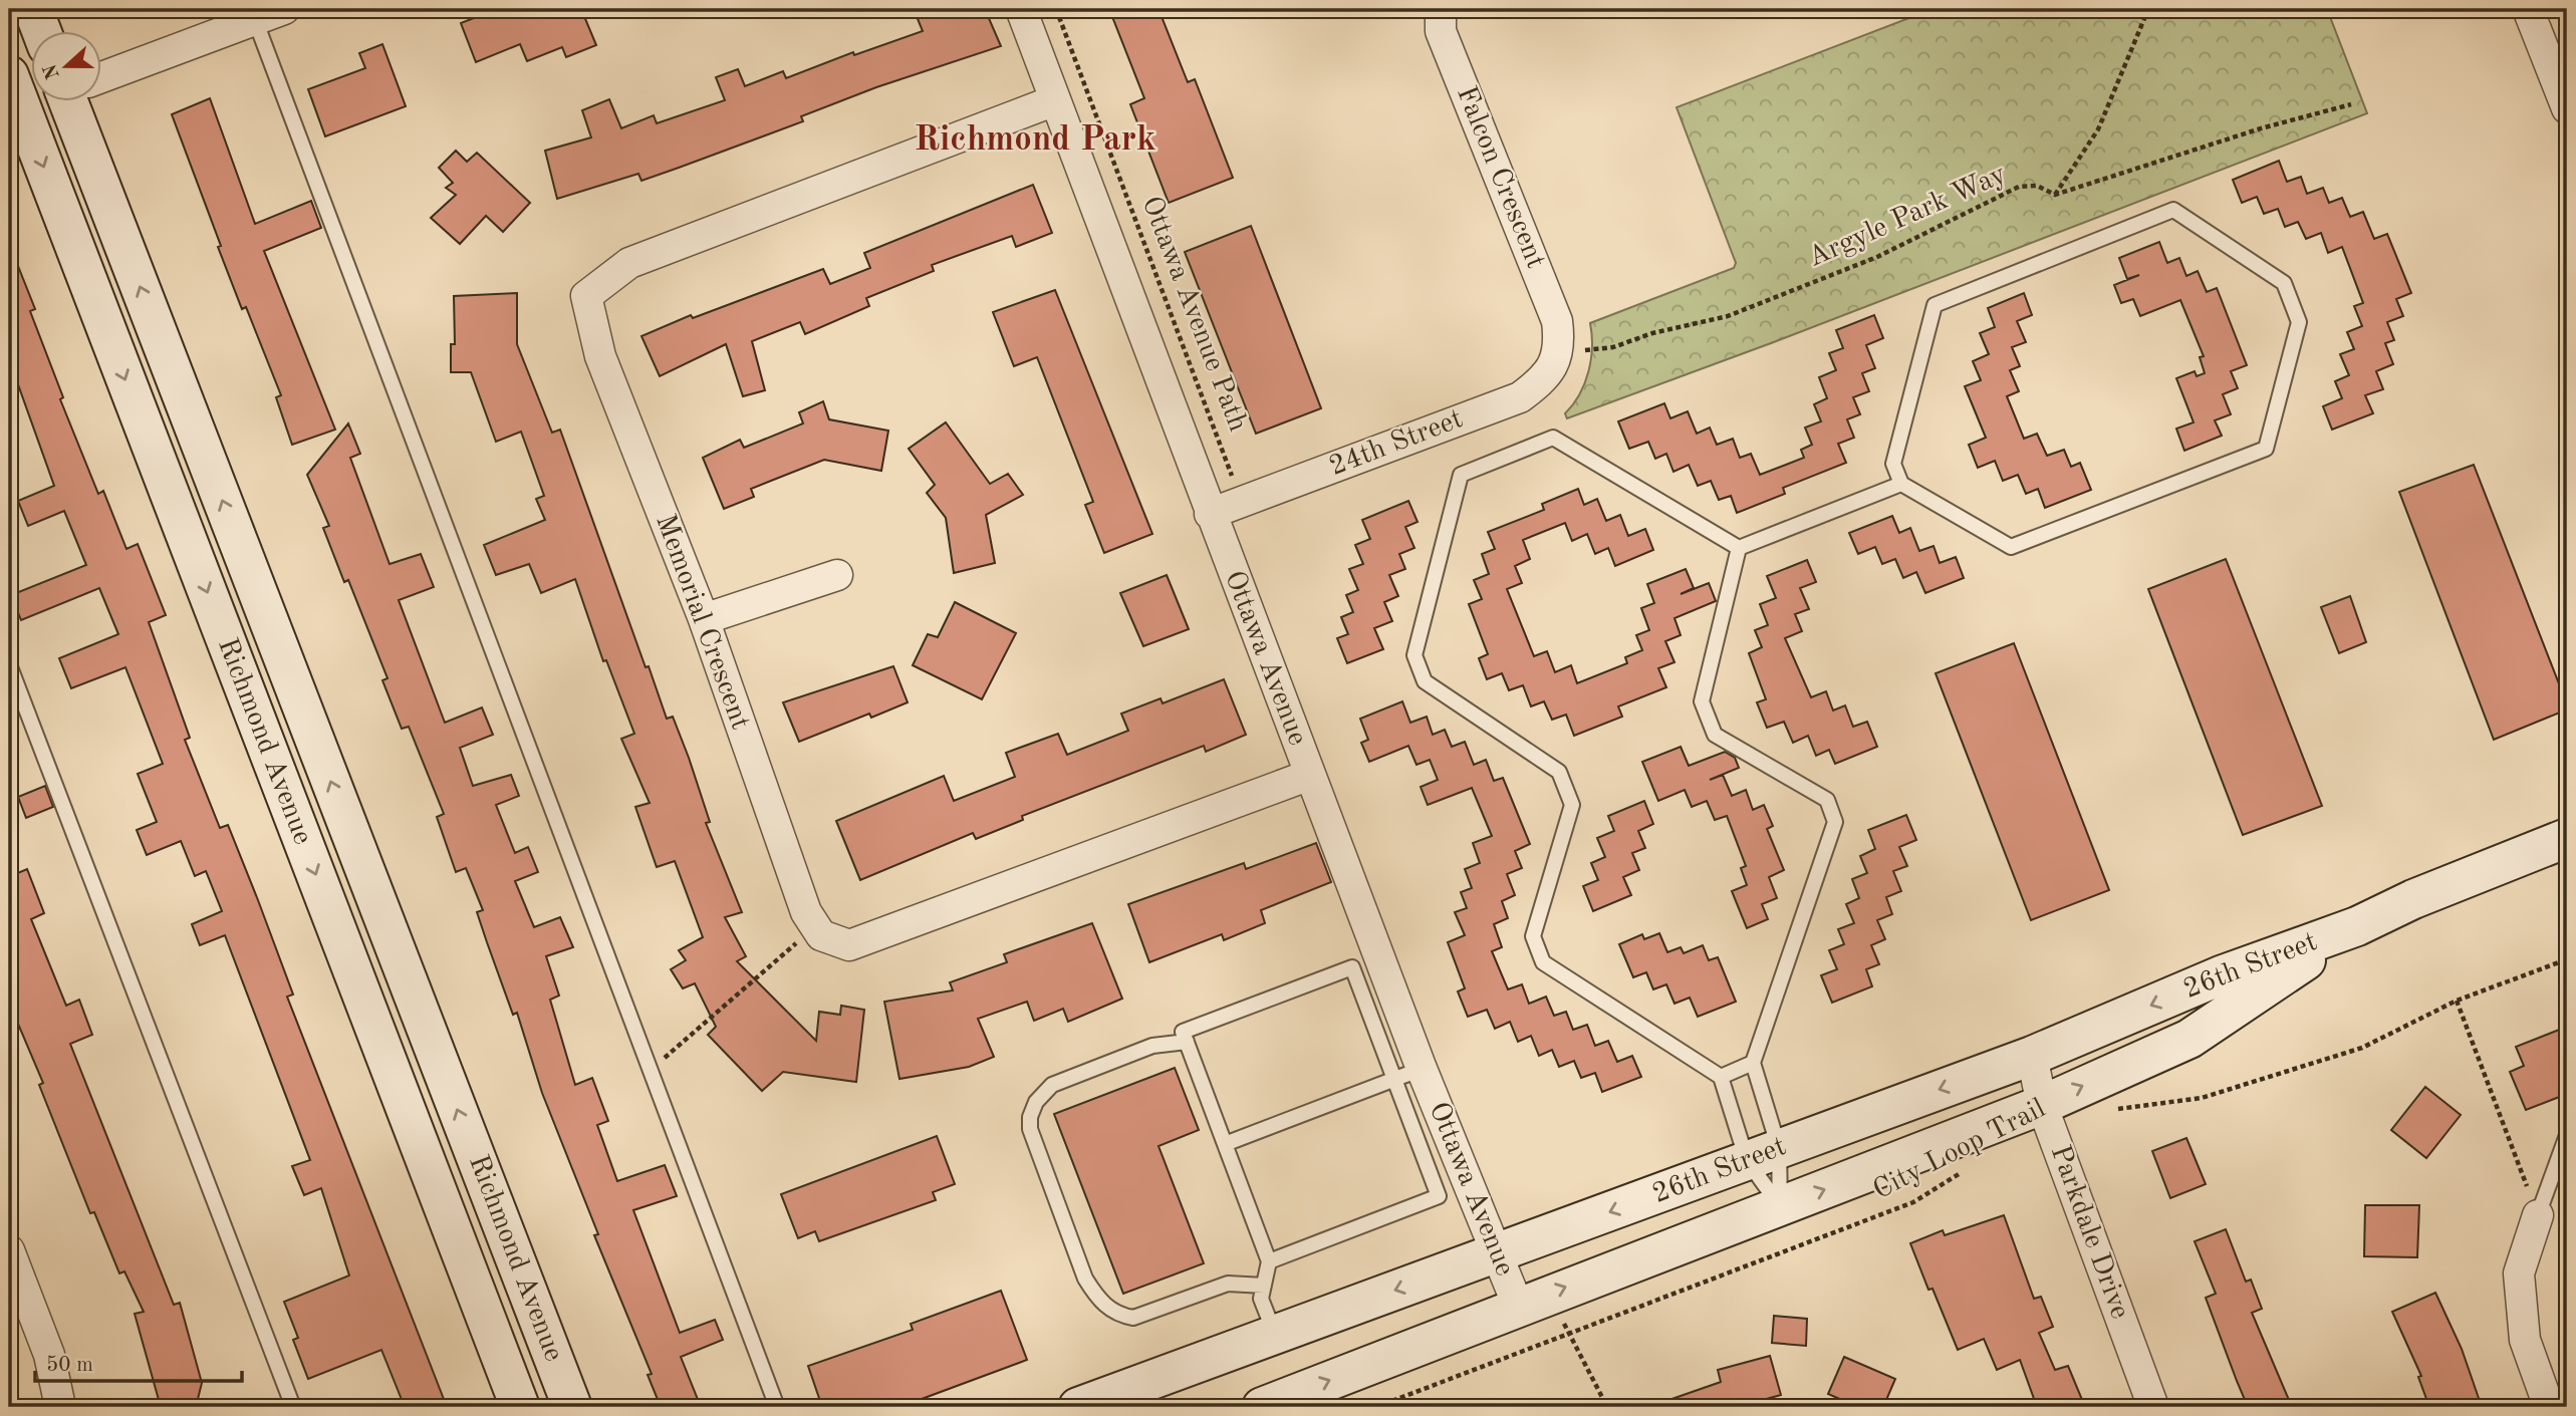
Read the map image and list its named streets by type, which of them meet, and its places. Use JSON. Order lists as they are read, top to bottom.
{
  "streets": {
    "main road": ["Richmond Avenue", "26th Street"],
    "street": [
      "Falcon Crescent",
      "24th Street",
      "Memorial Crescent",
      "Ottawa Avenue",
      "Parkdale Drive"
    ],
    "path": ["Argyle Park Way", "Ottawa Avenue Path", "City Loop Trail"]
  },
  "crossings": [
    ["Falcon Crescent", "Argyle Park Way"],
    ["Falcon Crescent", "24th Street"],
    ["Argyle Park Way", "24th Street"],
    ["24th Street", "Ottawa Avenue"],
    ["Memorial Crescent", "Ottawa Avenue"],
    ["Ottawa Avenue", "26th Street"],
    ["26th Street", "Parkdale Drive"]
  ],
  "districts": ["Richmond Park"],
  "scale_bar": "50 m",
  "north": "left"
}
